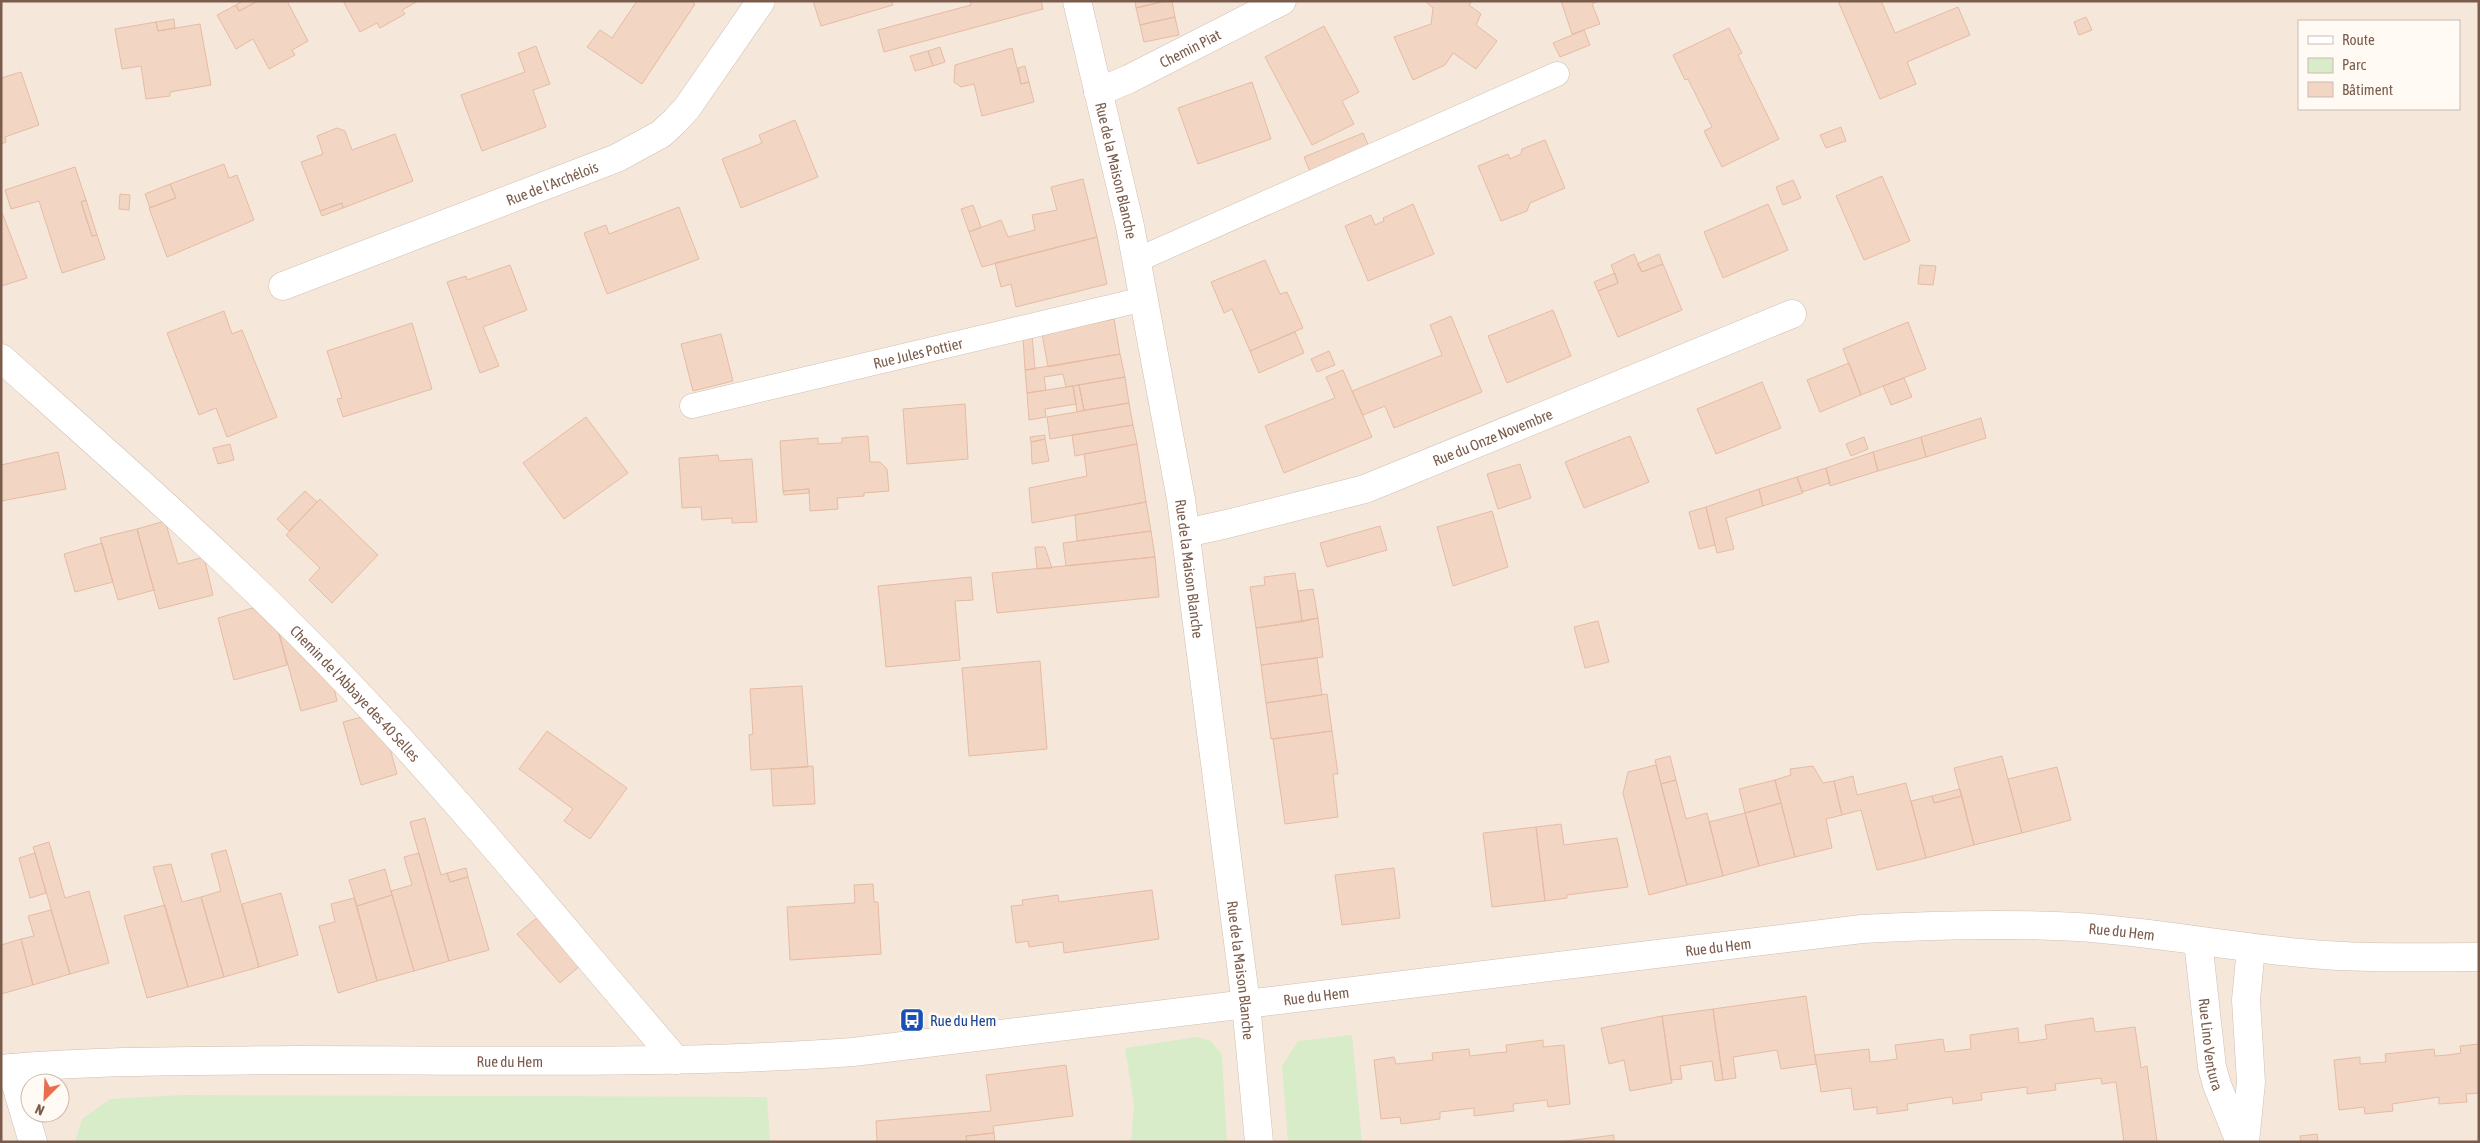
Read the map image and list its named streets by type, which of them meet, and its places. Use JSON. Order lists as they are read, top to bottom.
{
  "streets": {
    "street": [
      "Chemin Piat",
      "Rue de la Maison Blanche",
      "Rue de l'Archélois",
      "Rue du Onze Novembre",
      "Chemin de l'Abbaye des 40 Selles",
      "Rue du Hem",
      "Rue Lino Ventura"
    ],
    "lane": ["Rue Jules Pottier"]
  },
  "crossings": [
    ["Chemin Piat", "Rue de la Maison Blanche"],
    ["Rue de la Maison Blanche", "Rue Jules Pottier"],
    ["Rue de la Maison Blanche", "Rue du Onze Novembre"],
    ["Rue de la Maison Blanche", "Rue du Hem"],
    ["Chemin de l'Abbaye des 40 Selles", "Rue du Hem"],
    ["Rue du Hem", "Rue Lino Ventura"]
  ],
  "places": {
    "bus stop": ["Rue du Hem"]
  },
  "legend": ["Route", "Parc", "Bâtiment"],
  "north": "bottom left"
}
